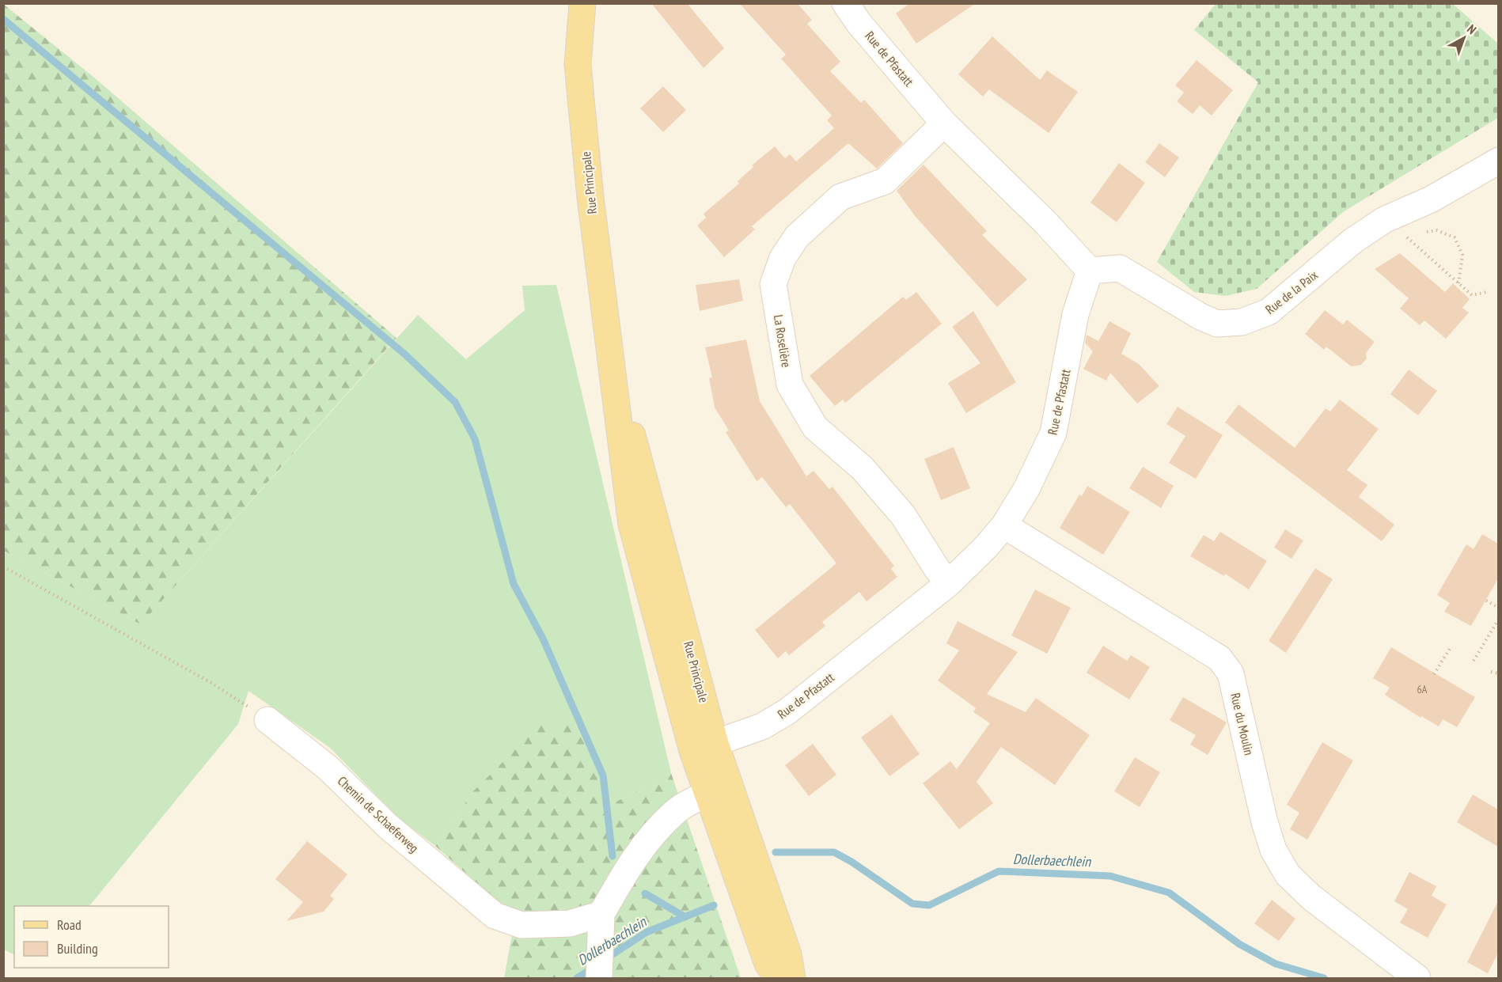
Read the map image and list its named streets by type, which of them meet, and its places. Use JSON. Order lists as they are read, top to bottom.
{
  "streets": {
    "main road": ["Rue Principale"],
    "street": [
      "Rue de Pfastatt",
      "Rue de la Paix",
      "La Roselière",
      "Rue du Moulin",
      "Chemin de Schaeferweg"
    ]
  },
  "crossings": [
    ["Rue de Pfastatt", "Rue Principale"],
    ["Rue de Pfastatt", "Rue de la Paix"],
    ["Rue de Pfastatt", "La Roselière"],
    ["Rue de Pfastatt", "Rue du Moulin"]
  ],
  "water": ["Dollerbaechlein"],
  "house_numbers": ["6A"],
  "legend": ["Road", "Building"],
  "north": "top right"
}
